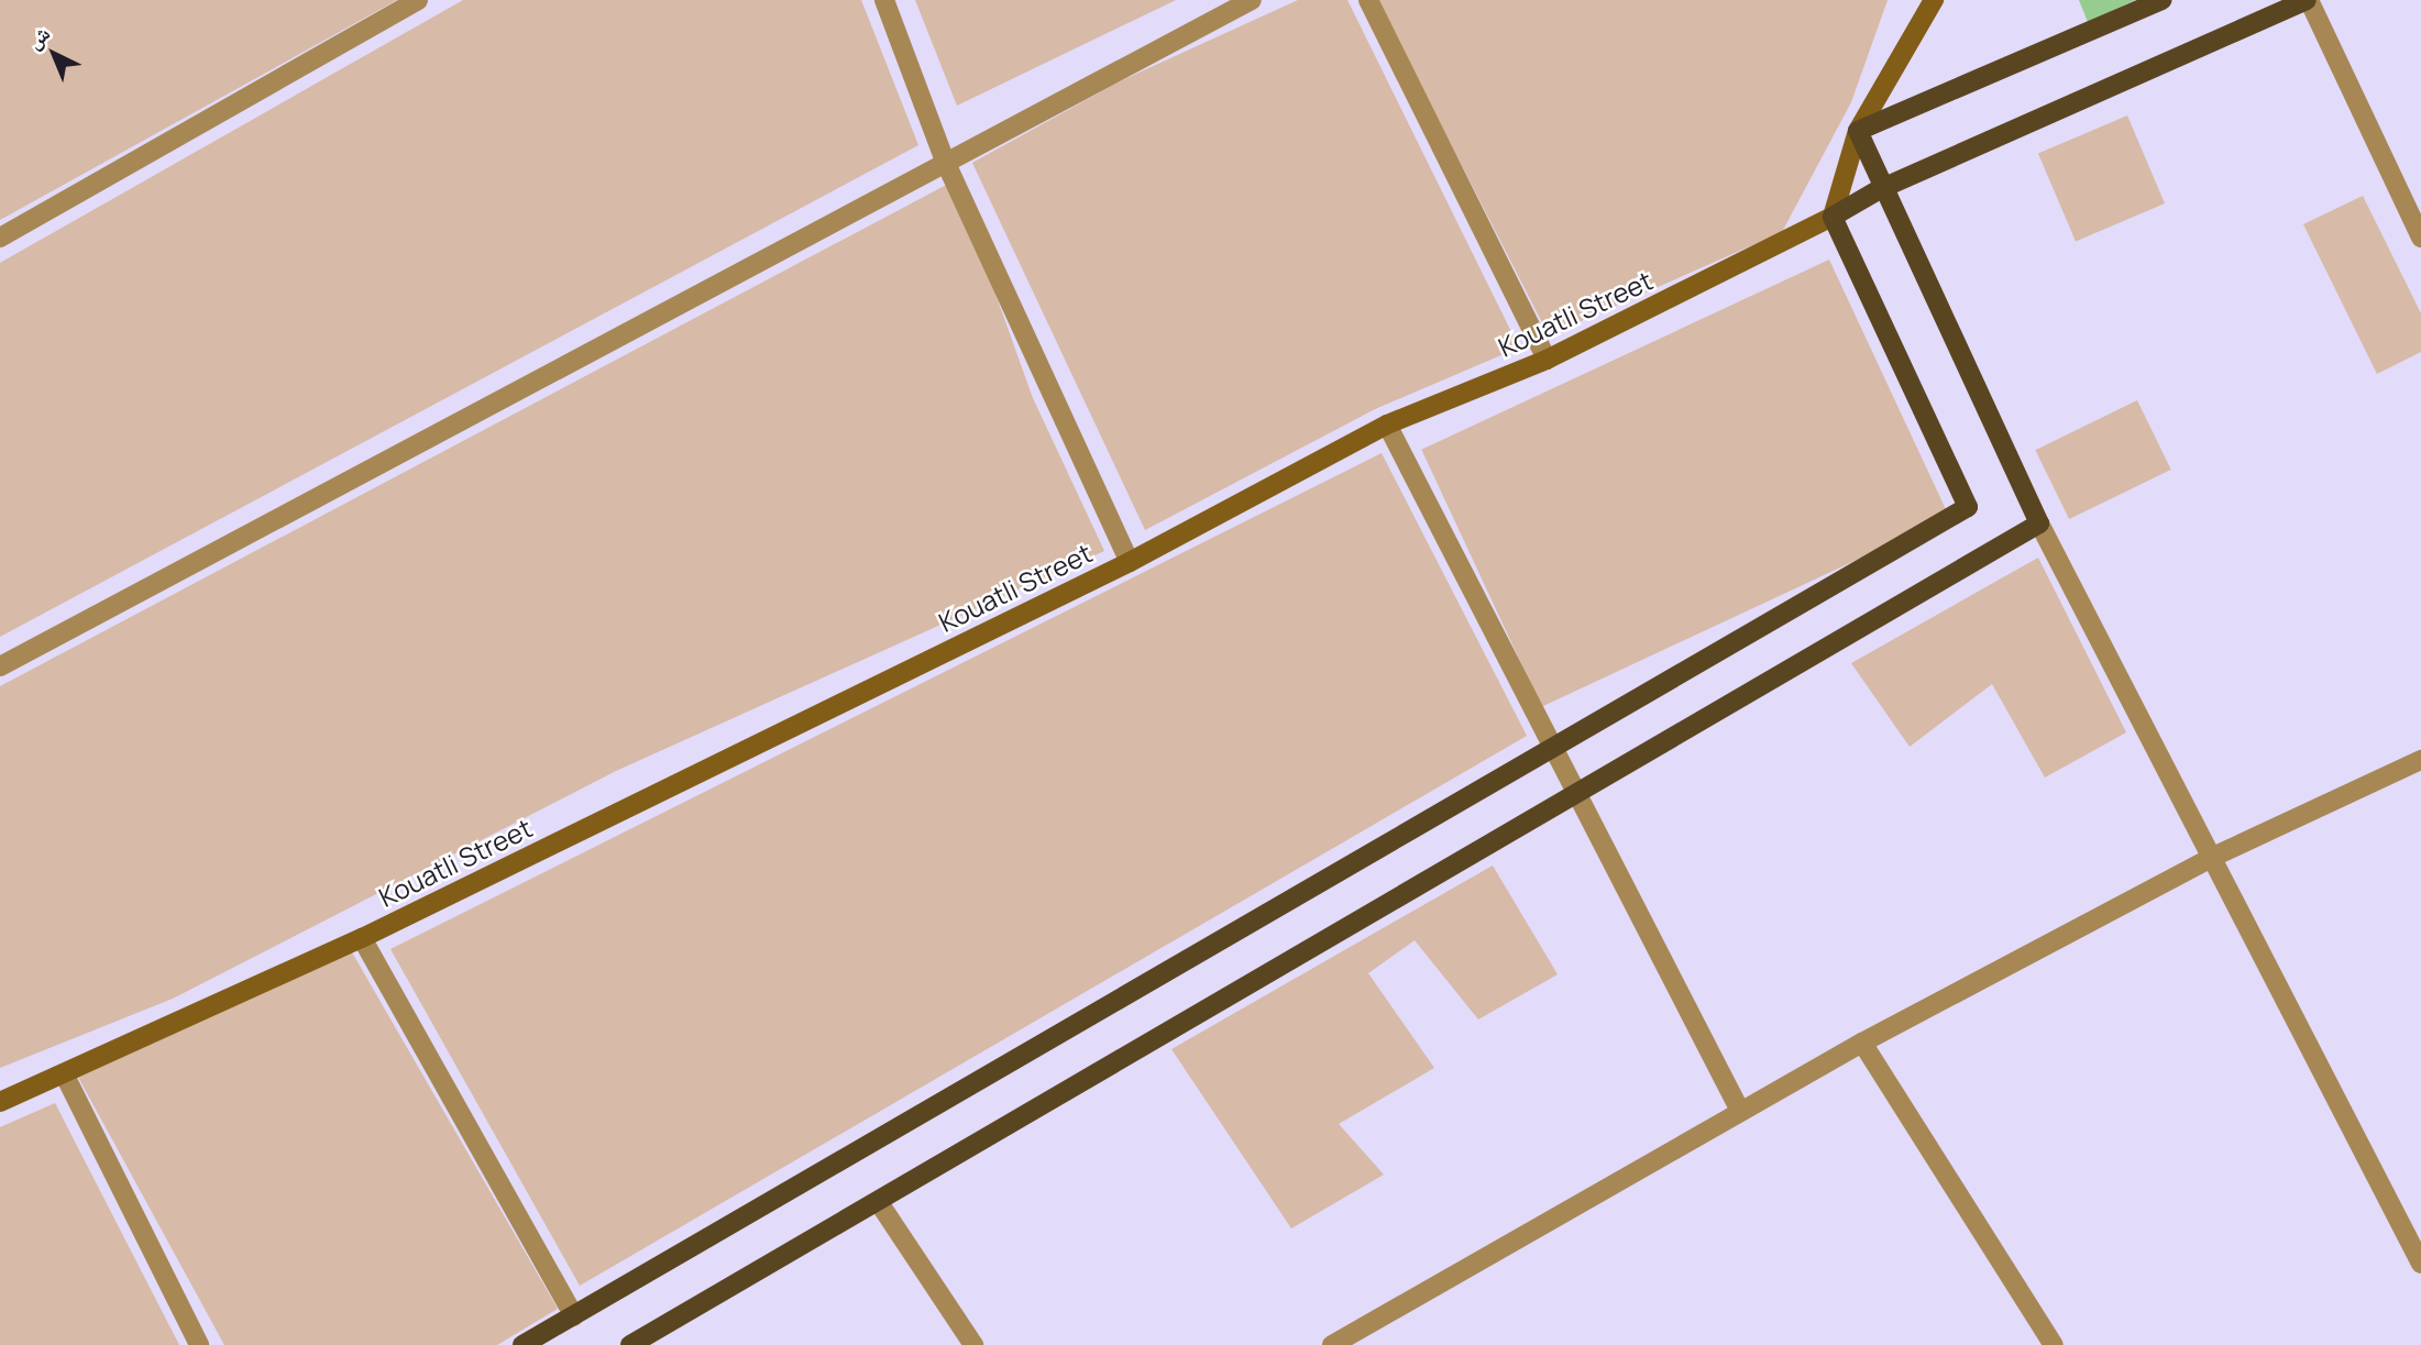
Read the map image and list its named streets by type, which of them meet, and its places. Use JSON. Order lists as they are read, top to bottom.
{
  "streets": {
    "street": ["Kouatli Street"]
  },
  "north": "top left"
}
